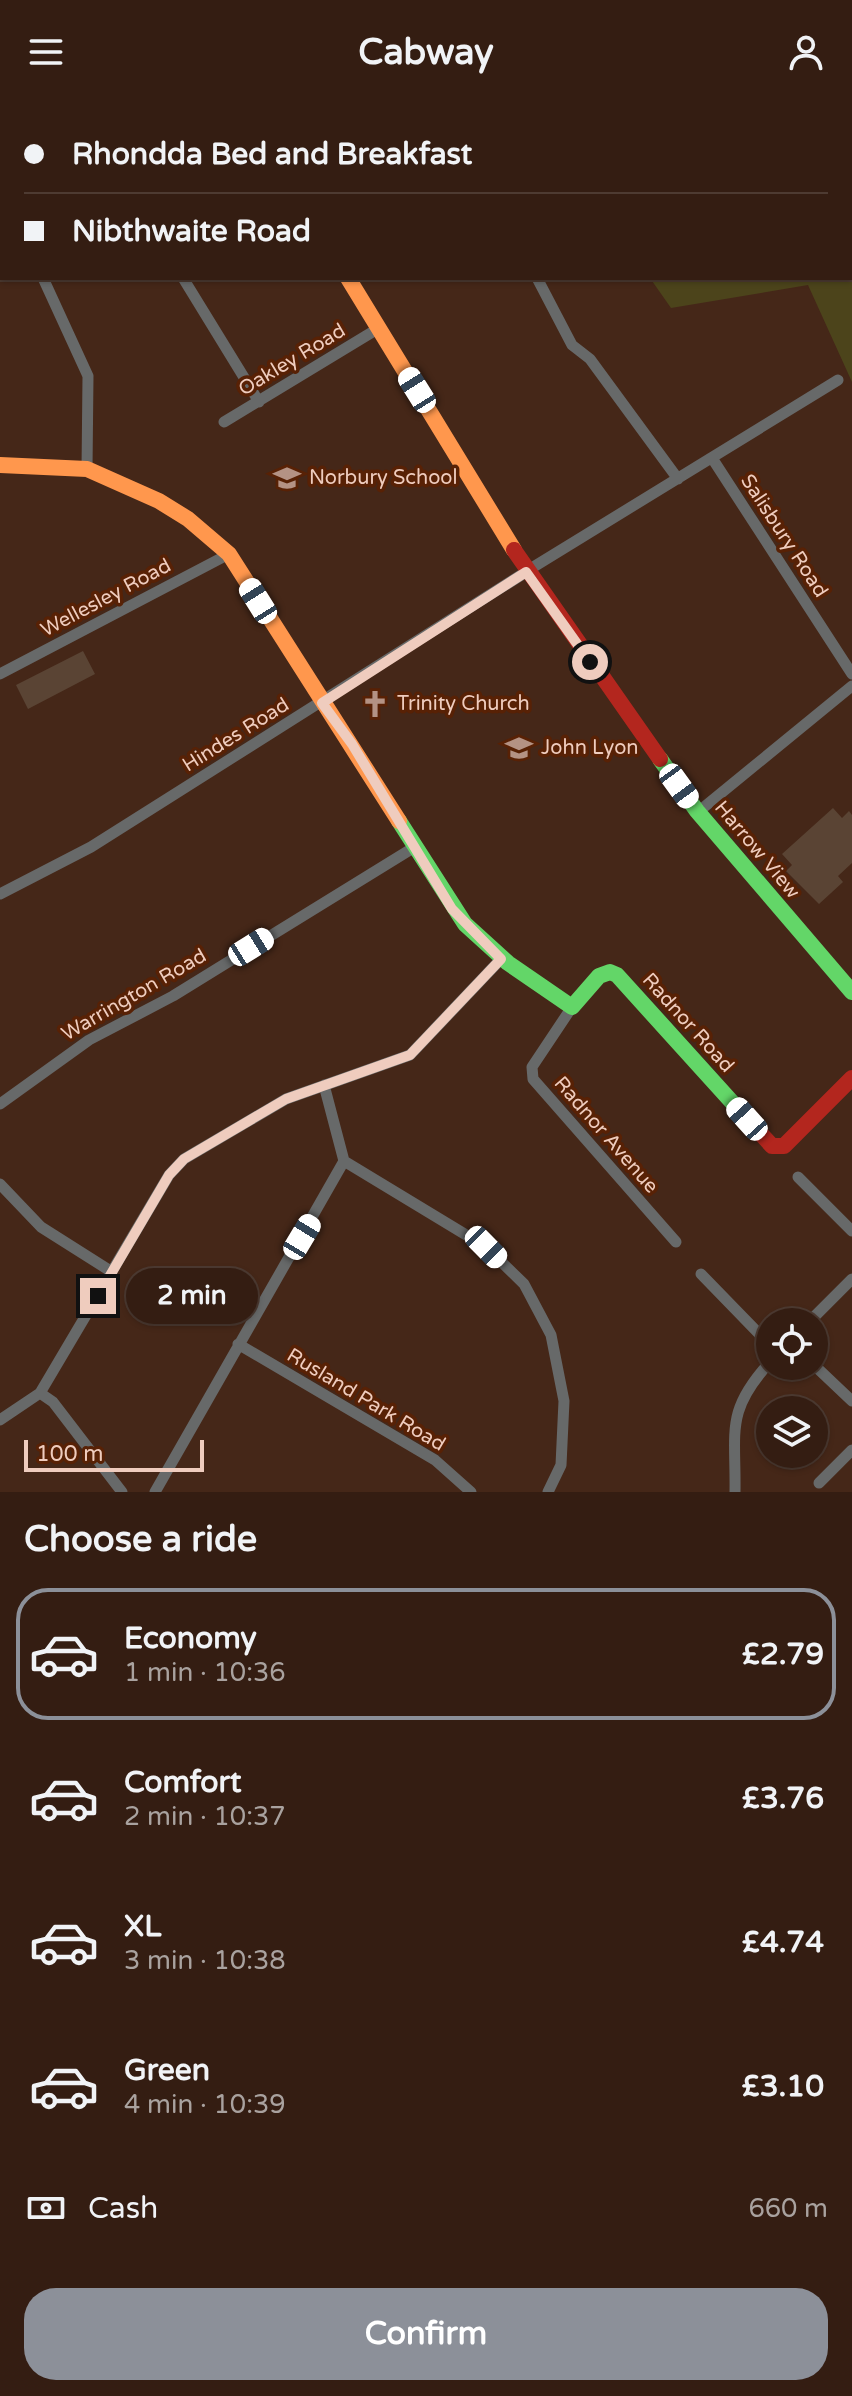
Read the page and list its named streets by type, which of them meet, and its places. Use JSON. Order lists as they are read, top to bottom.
{
  "streets": {
    "street": [
      "Oakley Road",
      "Salisbury Road",
      "Wellesley Road",
      "Hindes Road",
      "Harrow View",
      "Warrington Road",
      "Radnor Road",
      "Radnor Avenue",
      "Rusland Park Road"
    ]
  },
  "crossings": [
    ["Oakley Road", "Harrow View"],
    ["Salisbury Road", "Hindes Road"],
    ["Hindes Road", "Harrow View"],
    ["Radnor Road", "Radnor Avenue"]
  ],
  "places": {
    "school or university": ["Norbury School", "John Lyon"],
    "church": ["Trinity Church"]
  },
  "scale_bar": "100 m",
  "page": {
    "header": "Cabway",
    "banner": ["Rhondda Bed and Breakfast", "Nibthwaite Road"],
    "bubble": "2 min",
    "scale": "100 m",
    "heading": "Choose a ride",
    "list": [
      {
        "name": "Economy",
        "note": "1 min · 10:36",
        "value": "£2.79"
      },
      {
        "name": "Comfort",
        "note": "2 min · 10:37",
        "value": "£3.76"
      },
      {
        "name": "XL",
        "note": "3 min · 10:38",
        "value": "£4.74"
      },
      {
        "name": "Green",
        "note": "4 min · 10:39",
        "value": "£3.10"
      }
    ],
    "pay": ["Cash", "660 m"],
    "buttons": "Confirm"
  }
}
